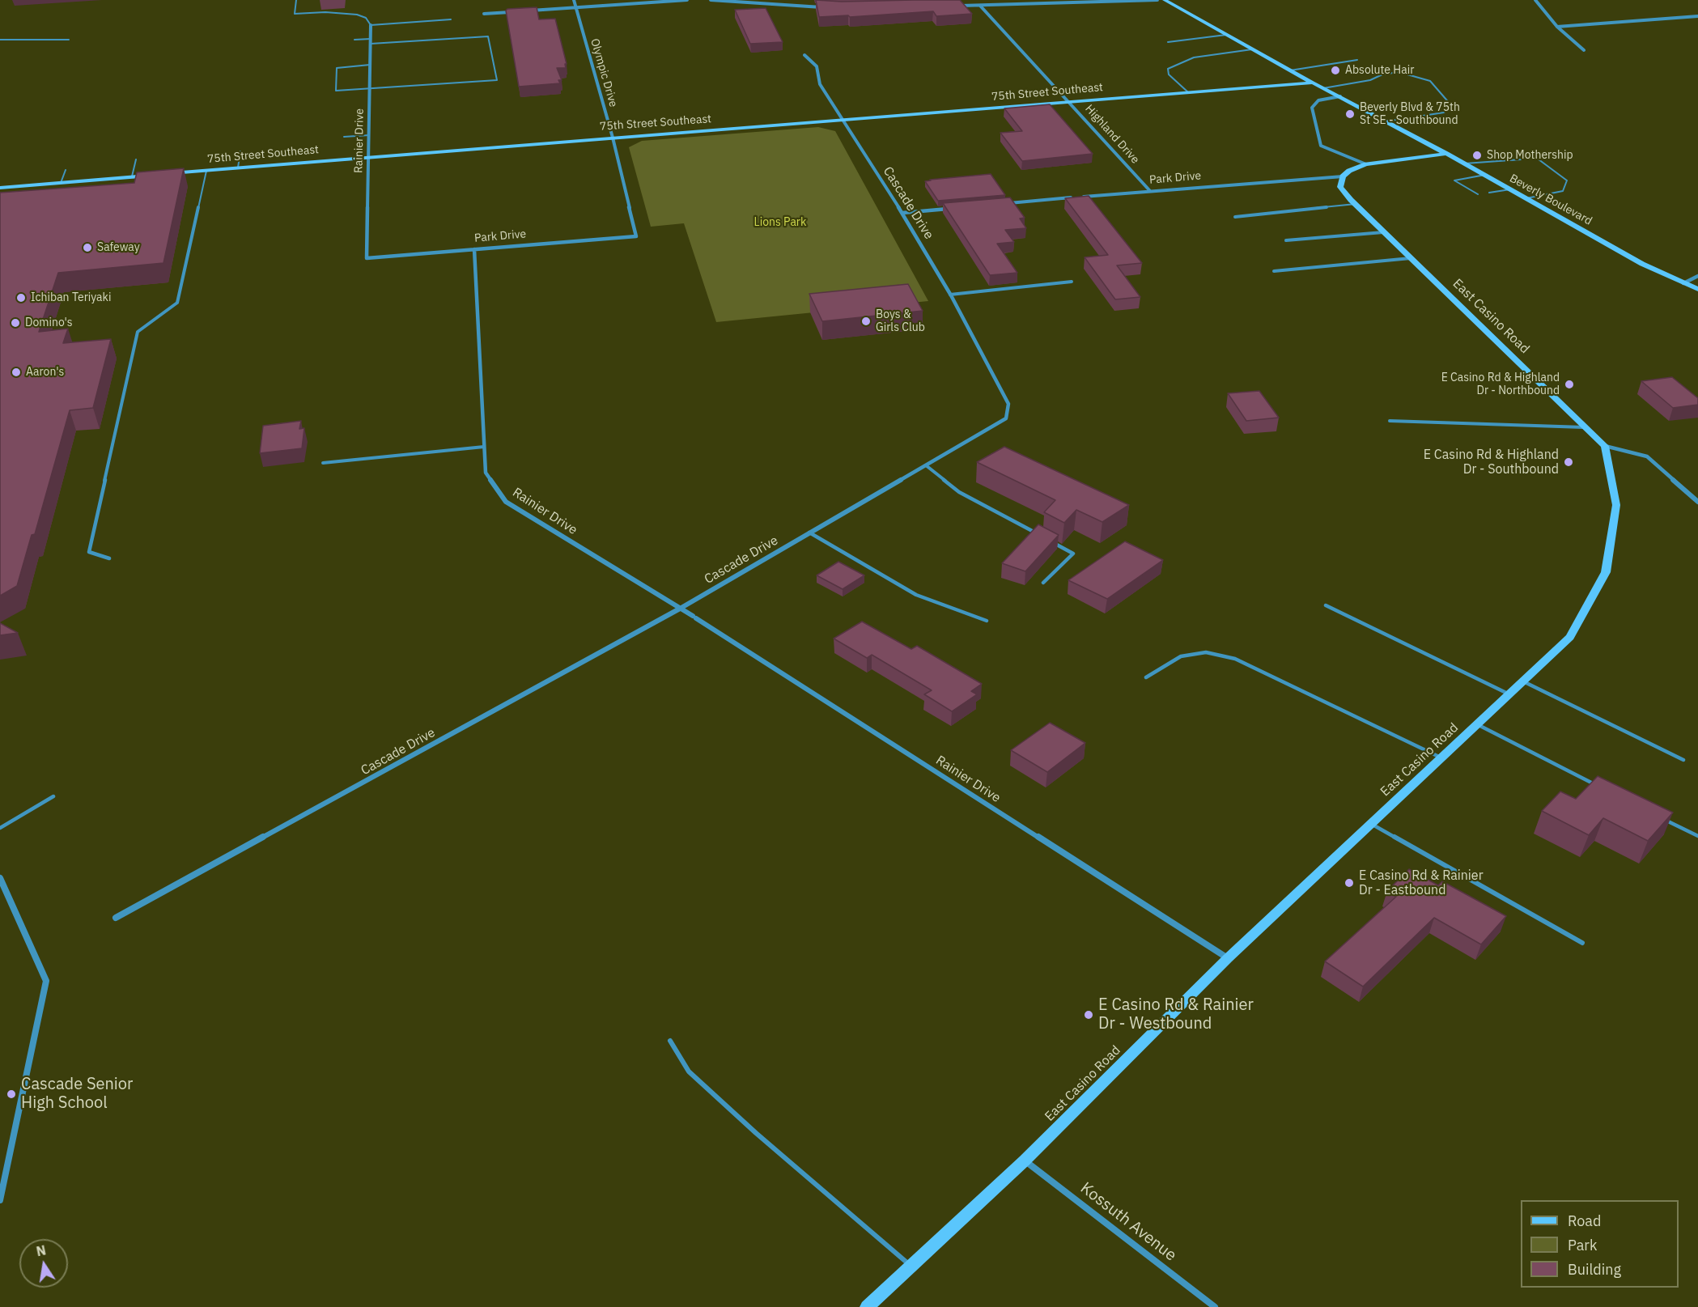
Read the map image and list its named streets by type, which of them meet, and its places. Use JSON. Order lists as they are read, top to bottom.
{
  "streets": {
    "street": [
      "Olympic Drive",
      "75th Street Southeast",
      "Highland Drive",
      "Rainier Drive",
      "Park Drive",
      "Beverly Boulevard",
      "Cascade Drive",
      "East Casino Road",
      "Kossuth Avenue"
    ]
  },
  "crossings": [
    ["Olympic Drive", "75th Street Southeast"],
    ["Olympic Drive", "Park Drive"],
    ["75th Street Southeast", "Highland Drive"],
    ["75th Street Southeast", "Rainier Drive"],
    ["75th Street Southeast", "Beverly Boulevard"],
    ["75th Street Southeast", "Cascade Drive"],
    ["Highland Drive", "Park Drive"],
    ["Rainier Drive", "Park Drive"],
    ["Rainier Drive", "Cascade Drive"],
    ["Rainier Drive", "East Casino Road"],
    ["Park Drive", "Beverly Boulevard"],
    ["Park Drive", "East Casino Road"],
    ["East Casino Road", "Kossuth Avenue"]
  ],
  "parks": ["Lions Park"],
  "places": [
    "Absolute Hair",
    "Beverly Blvd & 75th St SE - Southbound",
    "Shop Mothership",
    "Safeway",
    "Ichiban Teriyaki",
    "Boys & Girls Club",
    "Domino's",
    "Aaron's",
    "E Casino Rd & Highland Dr - Northbound",
    "E Casino Rd & Highland Dr - Southbound",
    "E Casino Rd & Rainier Dr - Eastbound",
    "E Casino Rd & Rainier Dr - Westbound",
    "Cascade Senior High School"
  ],
  "legend": ["Road", "Park", "Building"],
  "north": "top"
}
